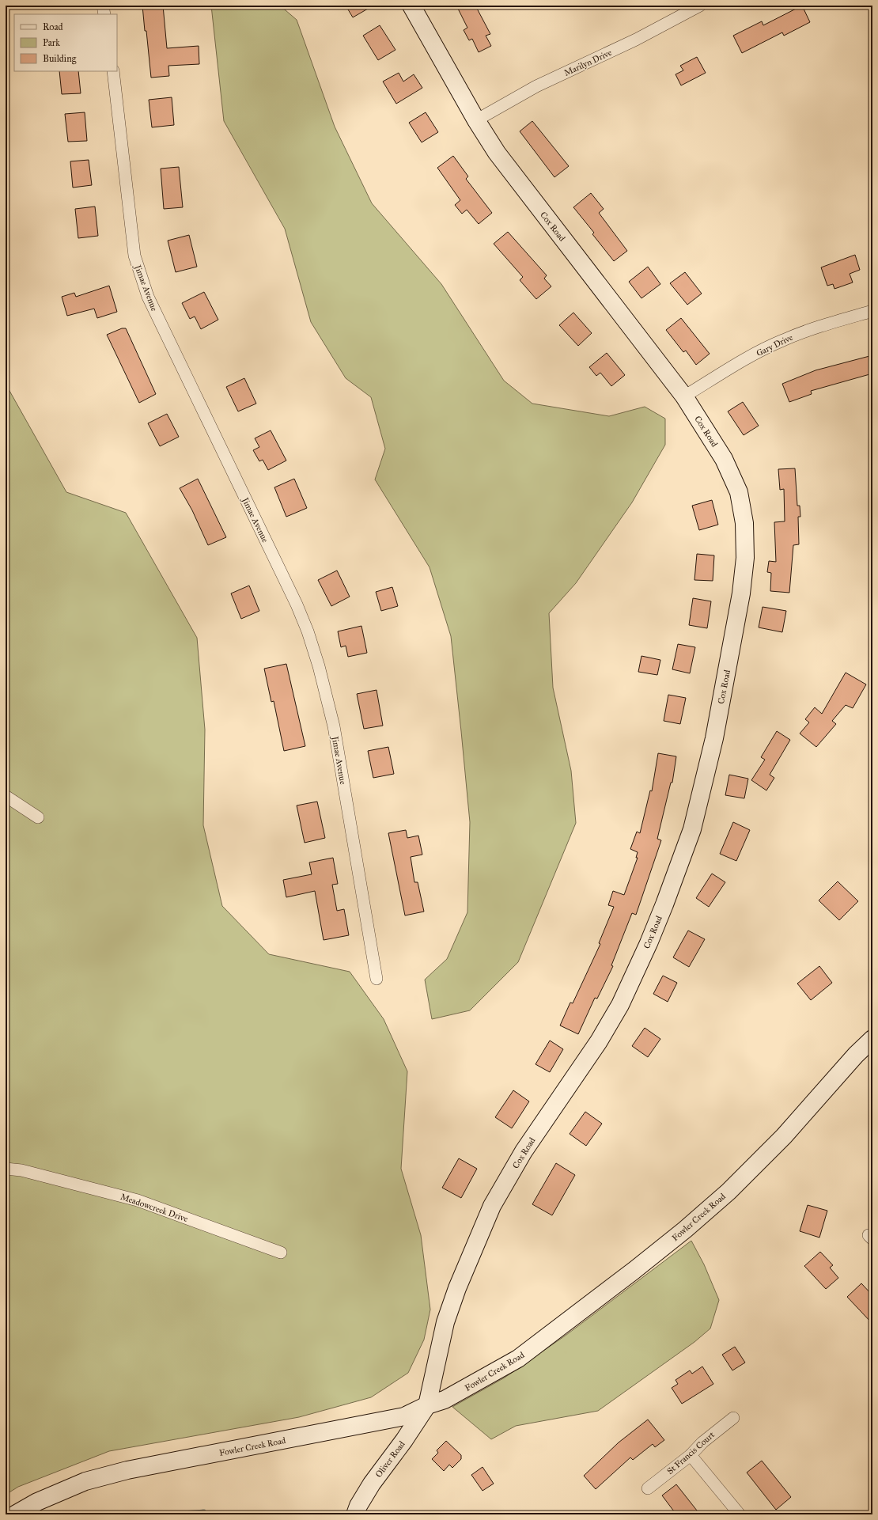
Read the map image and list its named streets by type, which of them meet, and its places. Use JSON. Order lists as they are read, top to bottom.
{
  "streets": {
    "street": [
      "Marilyn Drive",
      "Cox Road",
      "Jimae Avenue",
      "Gary Drive",
      "Meadowcreek Drive",
      "Fowler Creek Road",
      "St Francis Court",
      "Oliver Road"
    ]
  },
  "crossings": [
    ["Marilyn Drive", "Cox Road"],
    ["Cox Road", "Gary Drive"],
    ["Cox Road", "Fowler Creek Road"],
    ["Cox Road", "Oliver Road"],
    ["Fowler Creek Road", "Oliver Road"]
  ],
  "legend": ["Road", "Park", "Building"]
}
